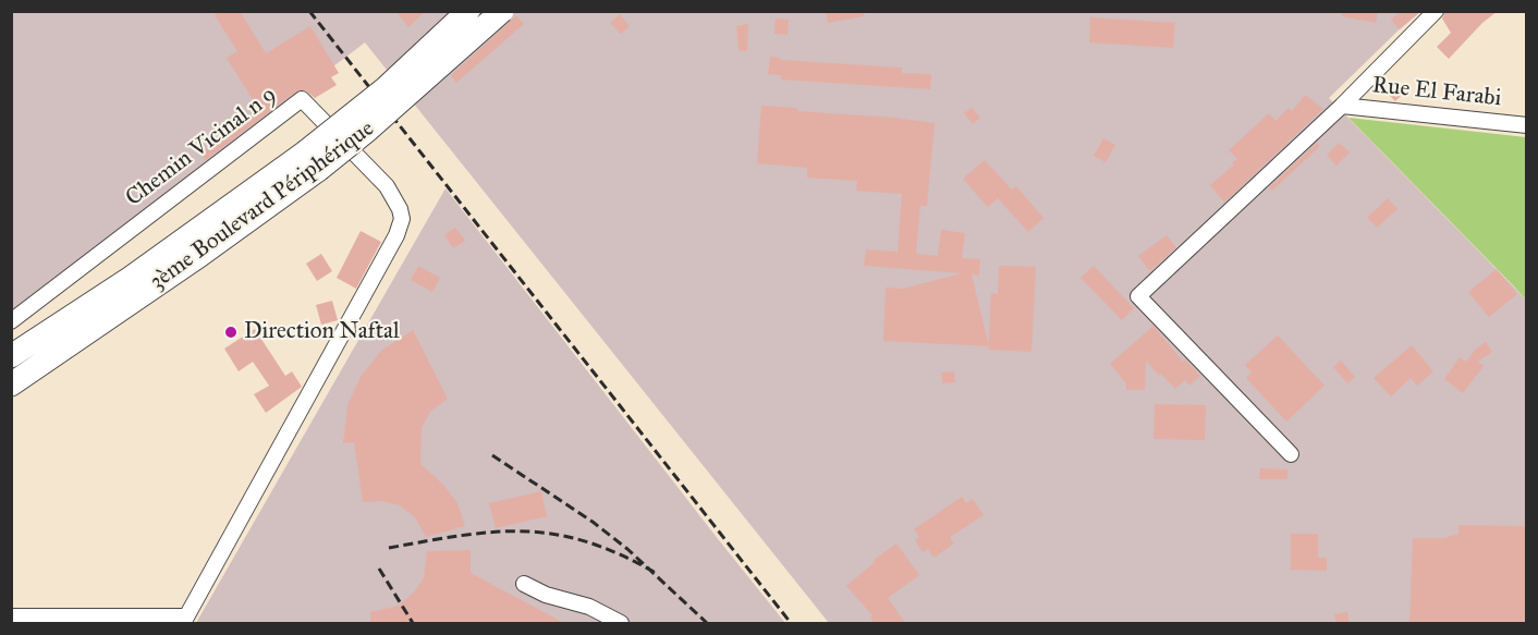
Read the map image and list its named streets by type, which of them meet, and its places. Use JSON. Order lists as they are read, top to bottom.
{
  "streets": {
    "highway": ["3ème Boulevard Périphérique"],
    "street": ["Rue El Farabi", "Chemin Vicinal n 9"]
  },
  "places": ["Direction Naftal"]
}
